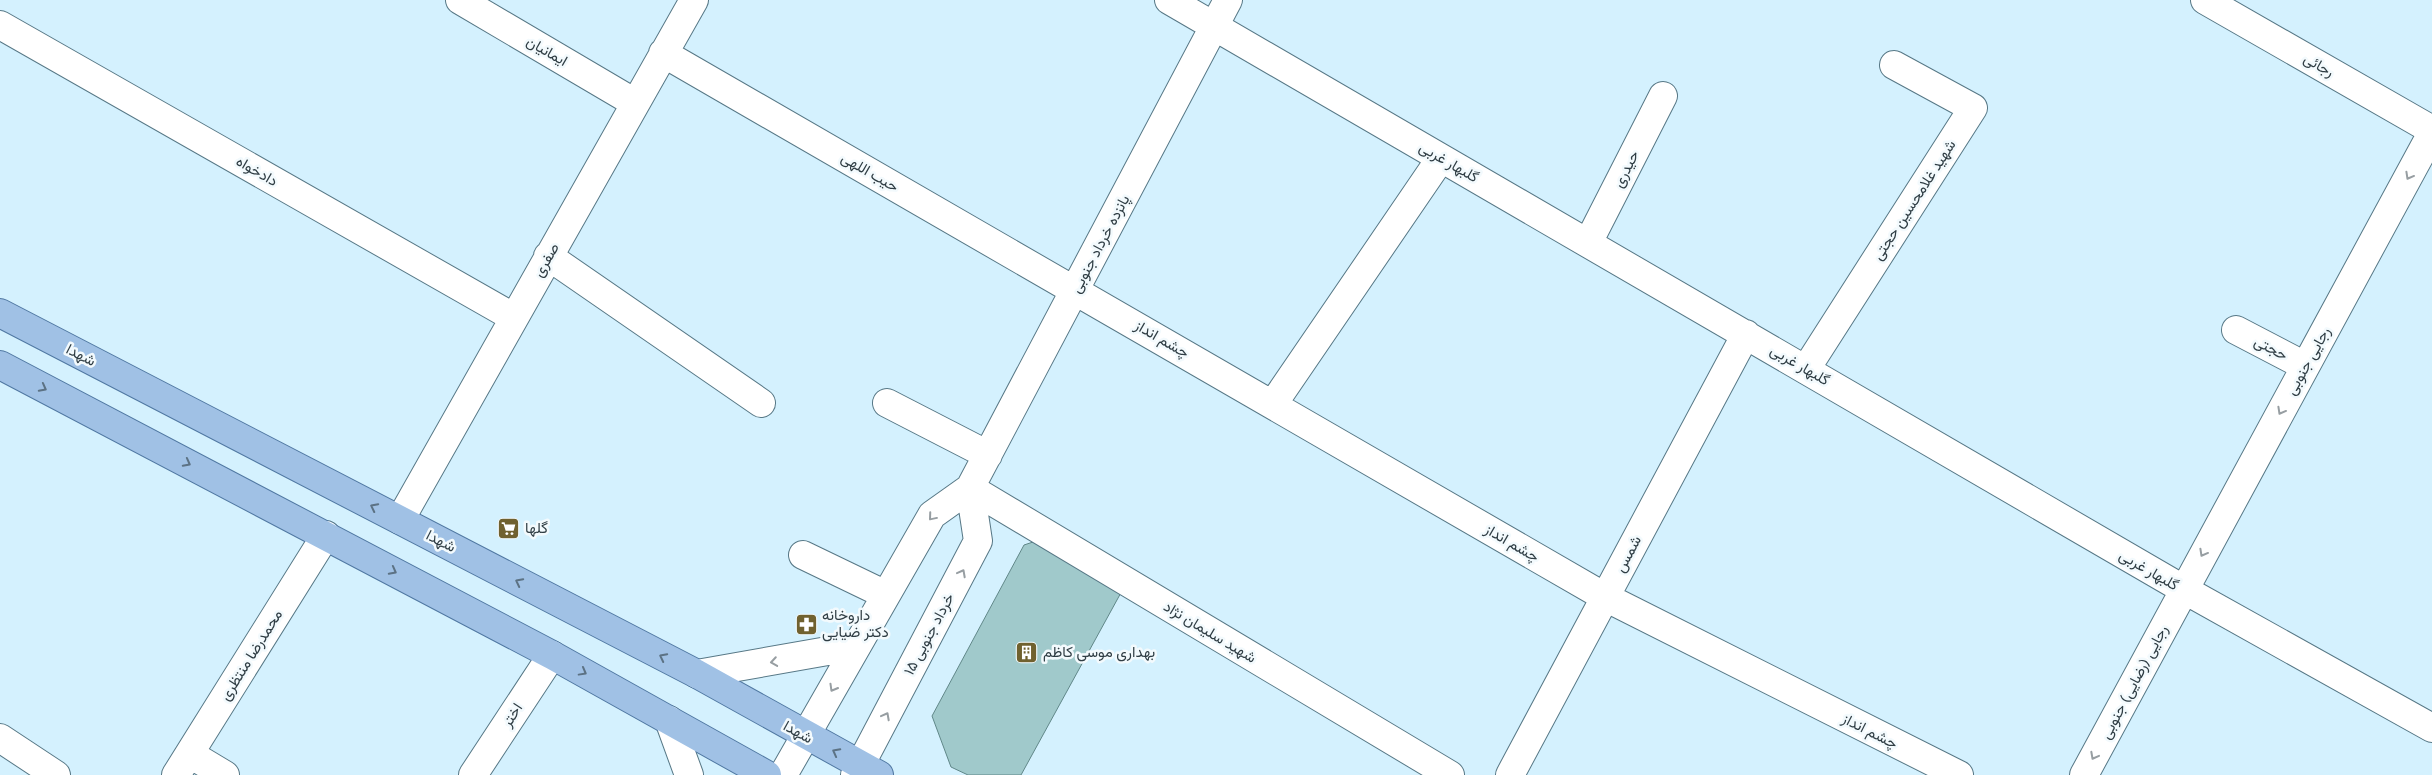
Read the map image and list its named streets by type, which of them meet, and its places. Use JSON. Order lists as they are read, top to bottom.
{
  "streets": {
    "main road": ["شهدا"],
    "street": [
      "ایمانیان",
      "رجائی",
      "گلبهار غربی",
      "حیدری",
      "دادخواه",
      "حیب اللهی",
      "شهید غلامحسین حجتی",
      "پانزده خرداد جنوبی",
      "صفری",
      "چشم انداز",
      "حجتی",
      "رجایی جنوبی",
      "شمس",
      "شهید سلیمان نژاد",
      "۱۵ خرداد جنوبی",
      "محمدرضا منتظری",
      "رجایی (رضایی) جنوبی",
      "اختر"
    ]
  },
  "crossings": [
    ["ایمانیان", "صفری"],
    ["رجائی", "رجایی جنوبی"],
    ["گلبهار غربی", "حیدری"],
    ["گلبهار غربی", "شهید غلامحسین حجتی"],
    ["گلبهار غربی", "پانزده خرداد جنوبی"],
    ["گلبهار غربی", "رجایی جنوبی"],
    ["گلبهار غربی", "شمس"],
    ["گلبهار غربی", "رجایی (رضایی) جنوبی"],
    ["دادخواه", "صفری"],
    ["حیب اللهی", "پانزده خرداد جنوبی"],
    ["حیب اللهی", "صفری"],
    ["حیب اللهی", "چشم انداز"],
    ["پانزده خرداد جنوبی", "چشم انداز"],
    ["پانزده خرداد جنوبی", "شهید سلیمان نژاد"],
    ["پانزده خرداد جنوبی", "۱۵ خرداد جنوبی"],
    ["صفری", "شهدا"],
    ["چشم انداز", "شمس"],
    ["حجتی", "رجایی جنوبی"],
    ["شهدا", "۱۵ خرداد جنوبی"],
    ["رجایی جنوبی", "رجایی (رضایی) جنوبی"],
    ["شهید سلیمان نژاد", "۱۵ خرداد جنوبی"]
  ],
  "one_way": ["رجایی جنوبی", "رجایی (رضایی) جنوبی"],
  "places": {
    "supermarket": ["گلها"],
    "pharmacy": ["داروخانه دکتر ضیایی"],
    "building": ["بهداری موسی کاظم"]
  }
}
